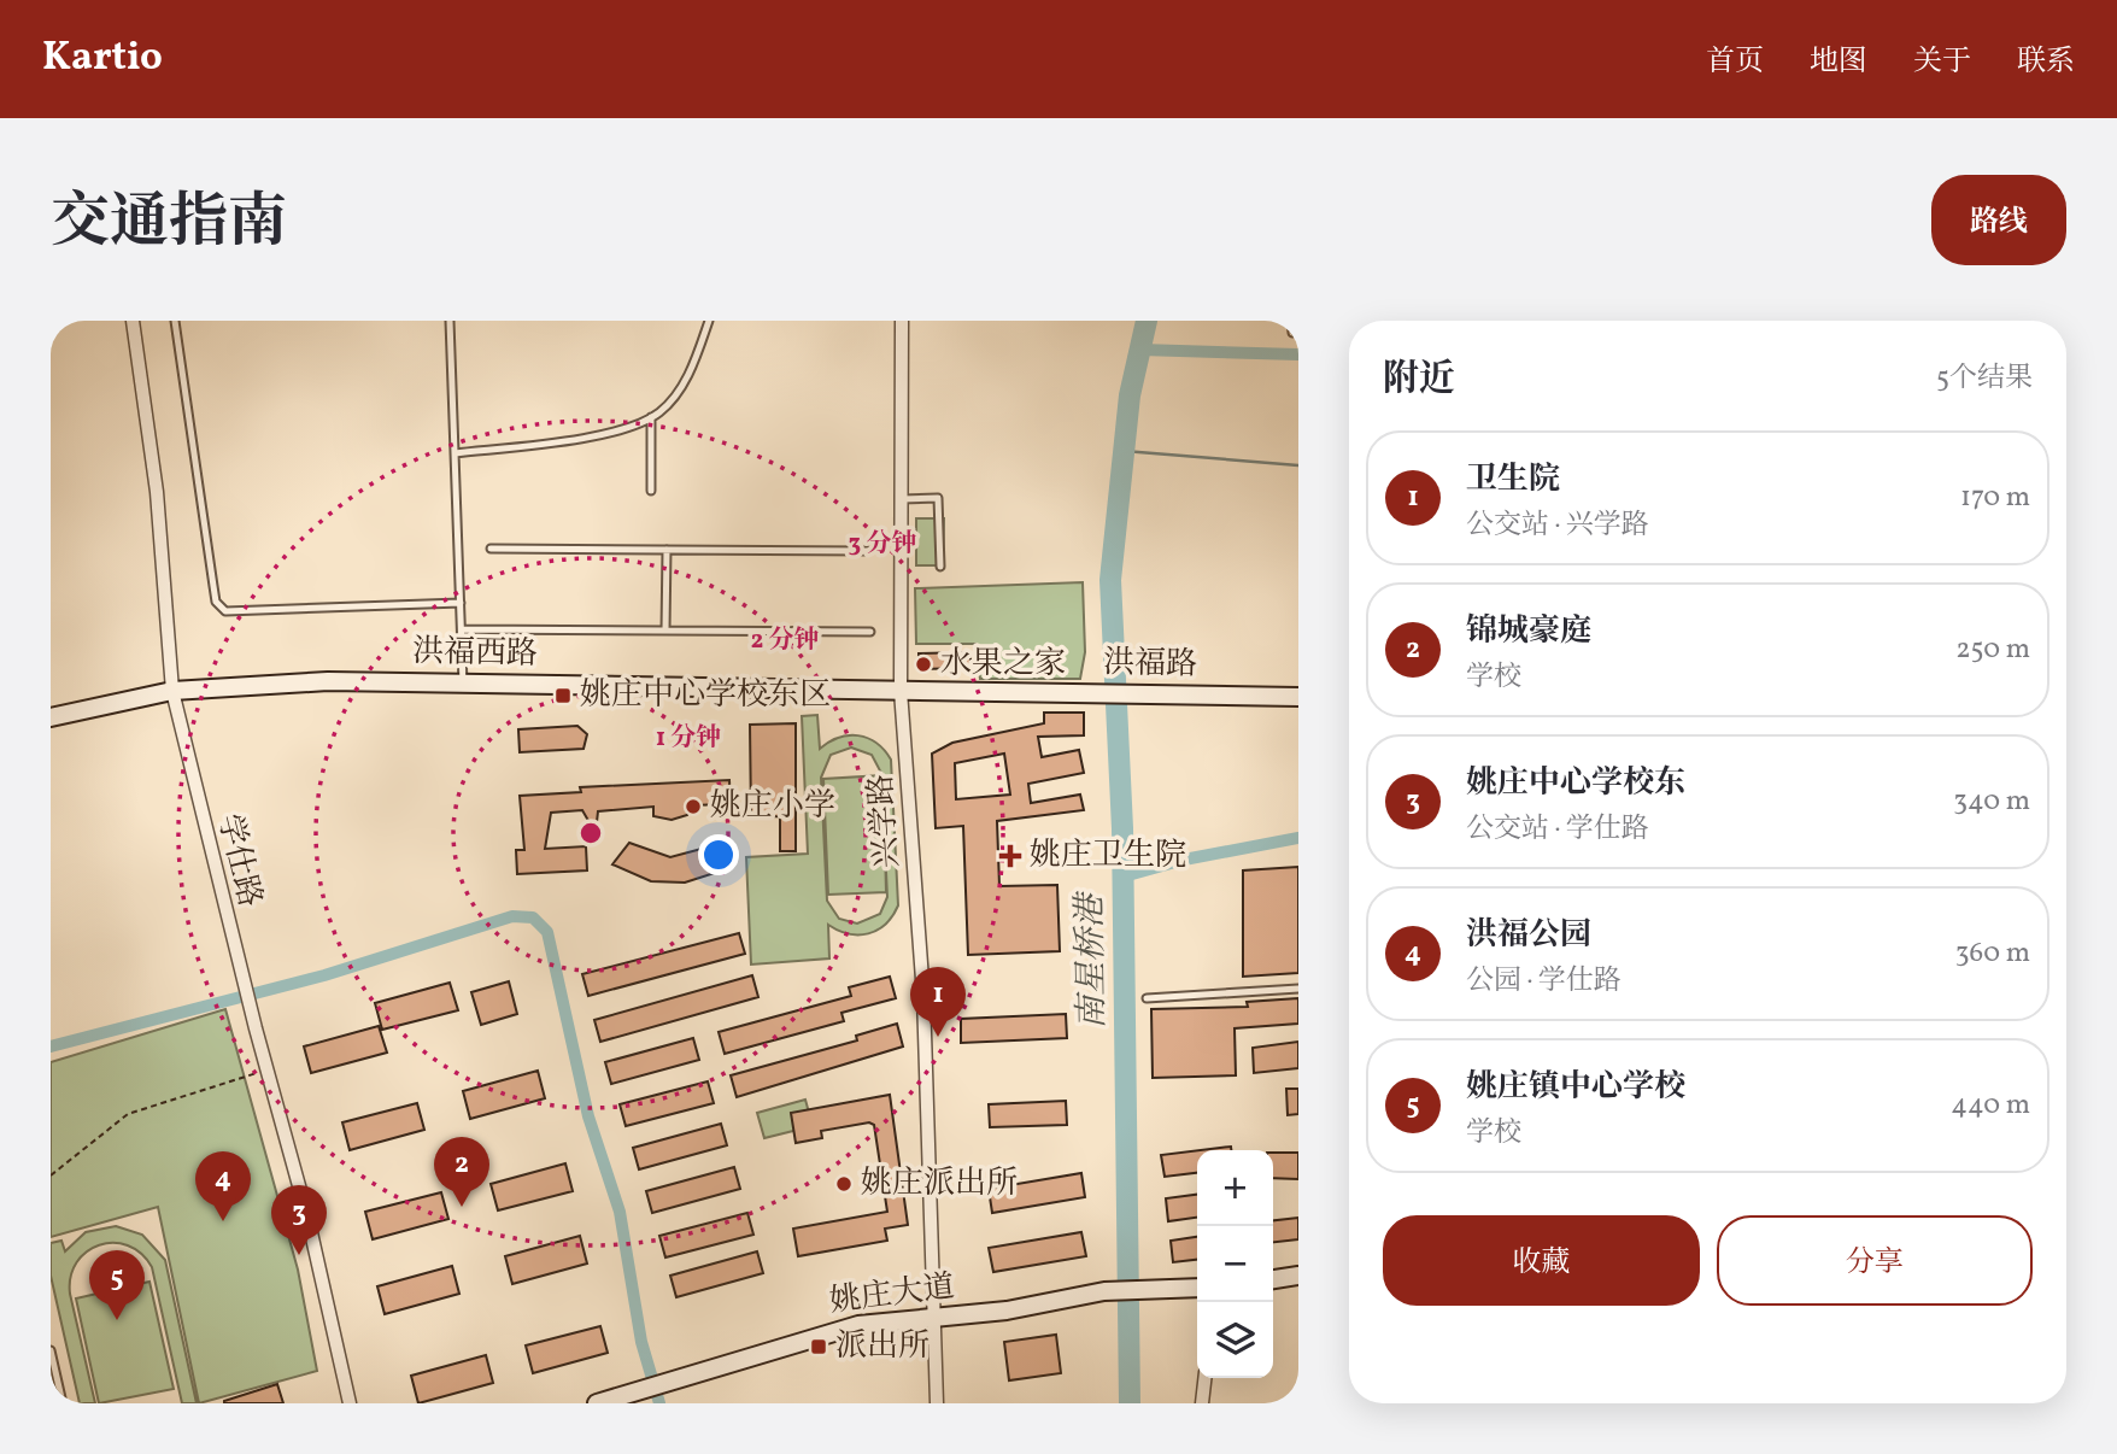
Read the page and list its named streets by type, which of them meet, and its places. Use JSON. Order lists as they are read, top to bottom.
{
  "streets": {
    "street": [
      "洪福西路",
      "洪福路",
      "兴学路",
      "学仕路",
      "姚庄大道"
    ]
  },
  "crossings": [
    ["洪福西路", "洪福路"],
    ["洪福西路", "兴学路"],
    ["洪福西路", "学仕路"],
    ["洪福路", "兴学路"],
    ["兴学路", "姚庄大道"]
  ],
  "water": ["南星桥港"],
  "places": {
    "other": ["水果之家", "姚庄小学", "姚庄派出所"],
    "transit": ["姚庄中心学校东区", "派出所"],
    "health": ["姚庄卫生院"]
  },
  "page": {
    "header": "Kartio",
    "nav": [
      "首页",
      "地图",
      "关于",
      "联系"
    ],
    "title": "交通指南",
    "buttons": [
      "路线",
      ["收藏", "分享"]
    ],
    "heading": ["附近", "5个结果"],
    "list": [
      {
        "mark": "1",
        "name": "卫生院",
        "note": "公交站 · 兴学路",
        "value": "170 m"
      },
      {
        "mark": "2",
        "name": "锦城豪庭",
        "note": "学校",
        "value": "250 m"
      },
      {
        "mark": "3",
        "name": "姚庄中心学校东",
        "note": "公交站 · 学仕路",
        "value": "340 m"
      },
      {
        "mark": "4",
        "name": "洪福公园",
        "note": "公园 · 学仕路",
        "value": "360 m"
      },
      {
        "mark": "5",
        "name": "姚庄镇中心学校",
        "note": "学校",
        "value": "440 m"
      }
    ],
    "pins": [
      "1",
      "2",
      "4",
      "3",
      "5"
    ],
    "map_buttons": ["+", "−"]
  },
  "rings": ["3 分钟", "2 分钟", "1 分钟"]
}
